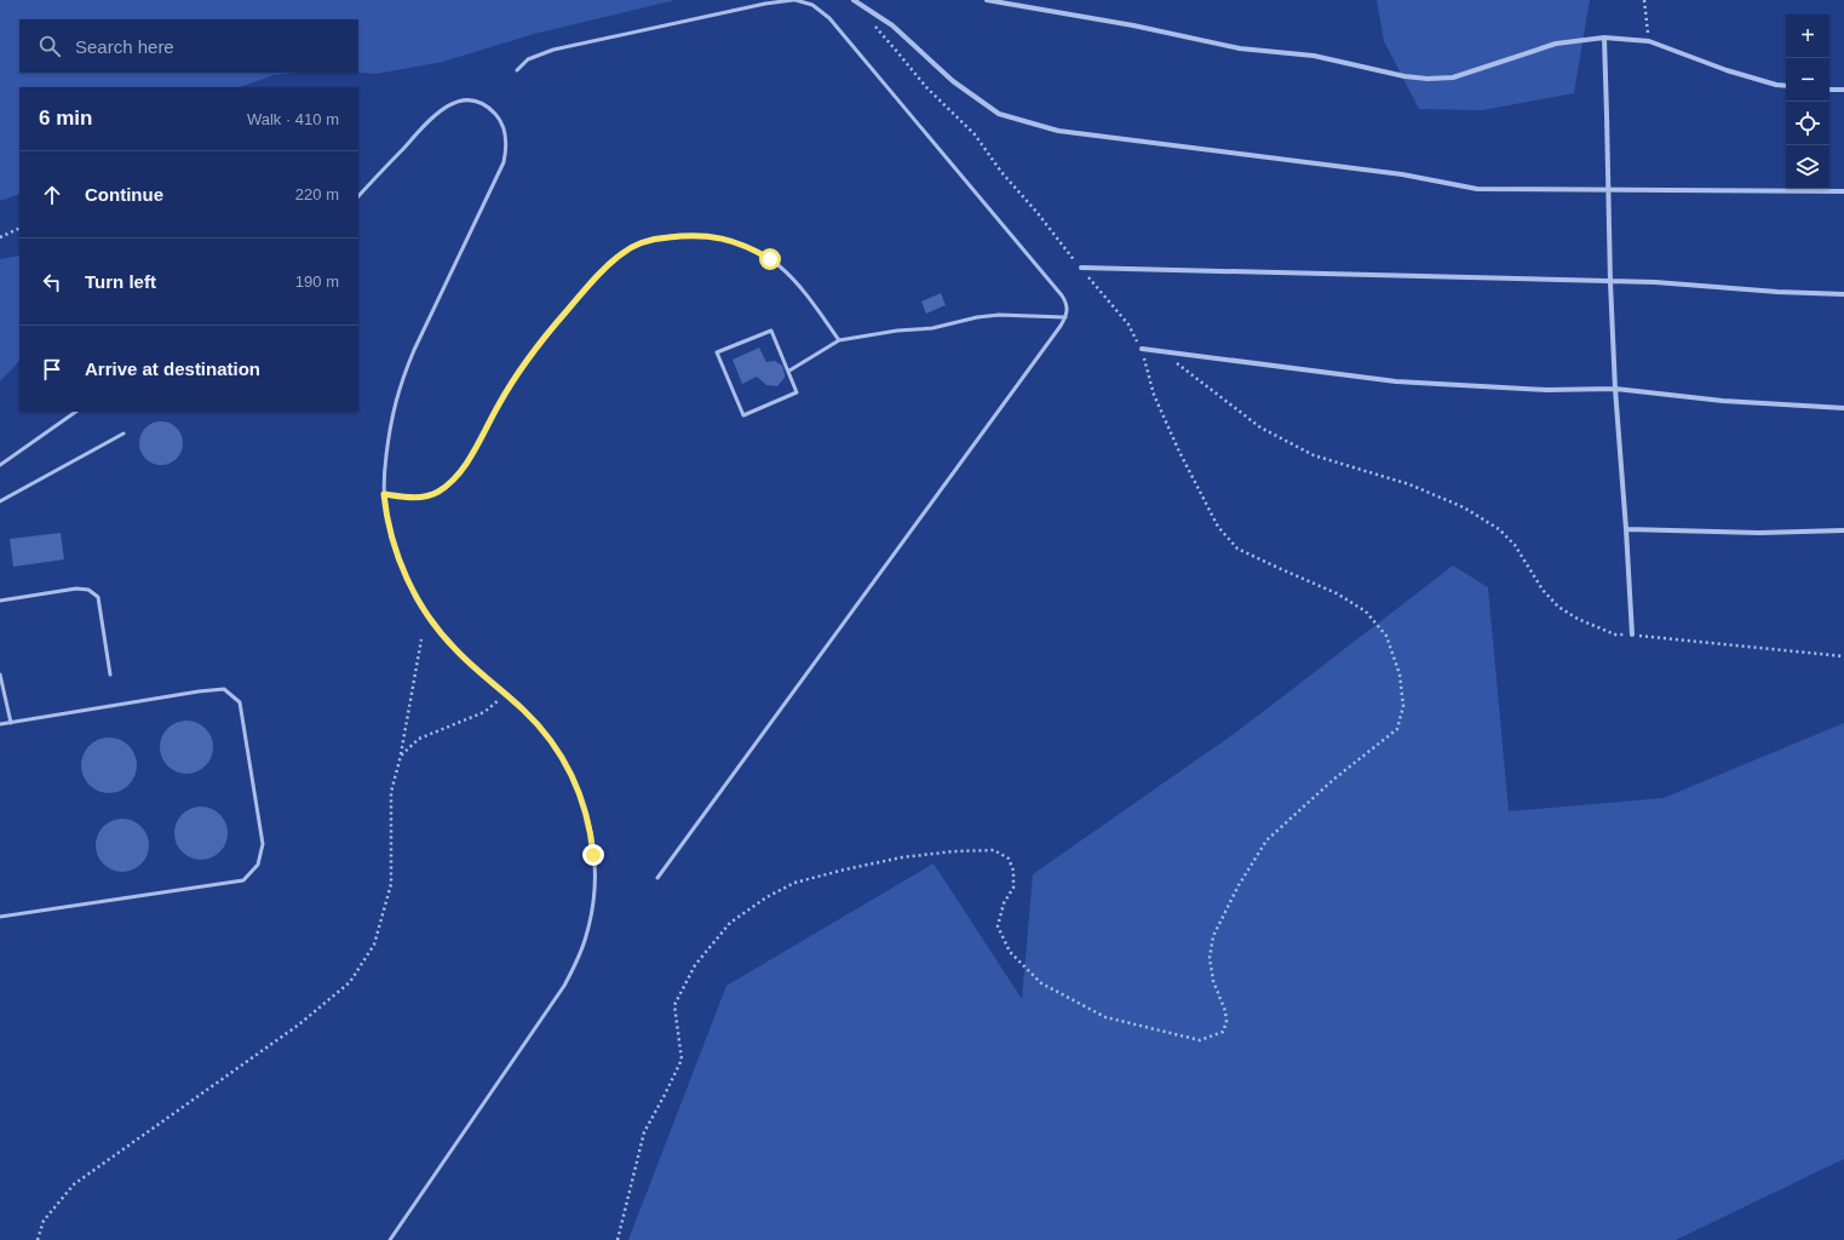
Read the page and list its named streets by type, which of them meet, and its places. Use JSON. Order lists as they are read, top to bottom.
{
  "page": {
    "map_buttons": ["+", "−"],
    "search": "Search here",
    "heading": ["6 min", "Walk · 410 m"],
    "list": [
      ["Continue", "220 m"],
      ["Turn left", "190 m"],
      "Arrive at destination"
    ]
  }
}
